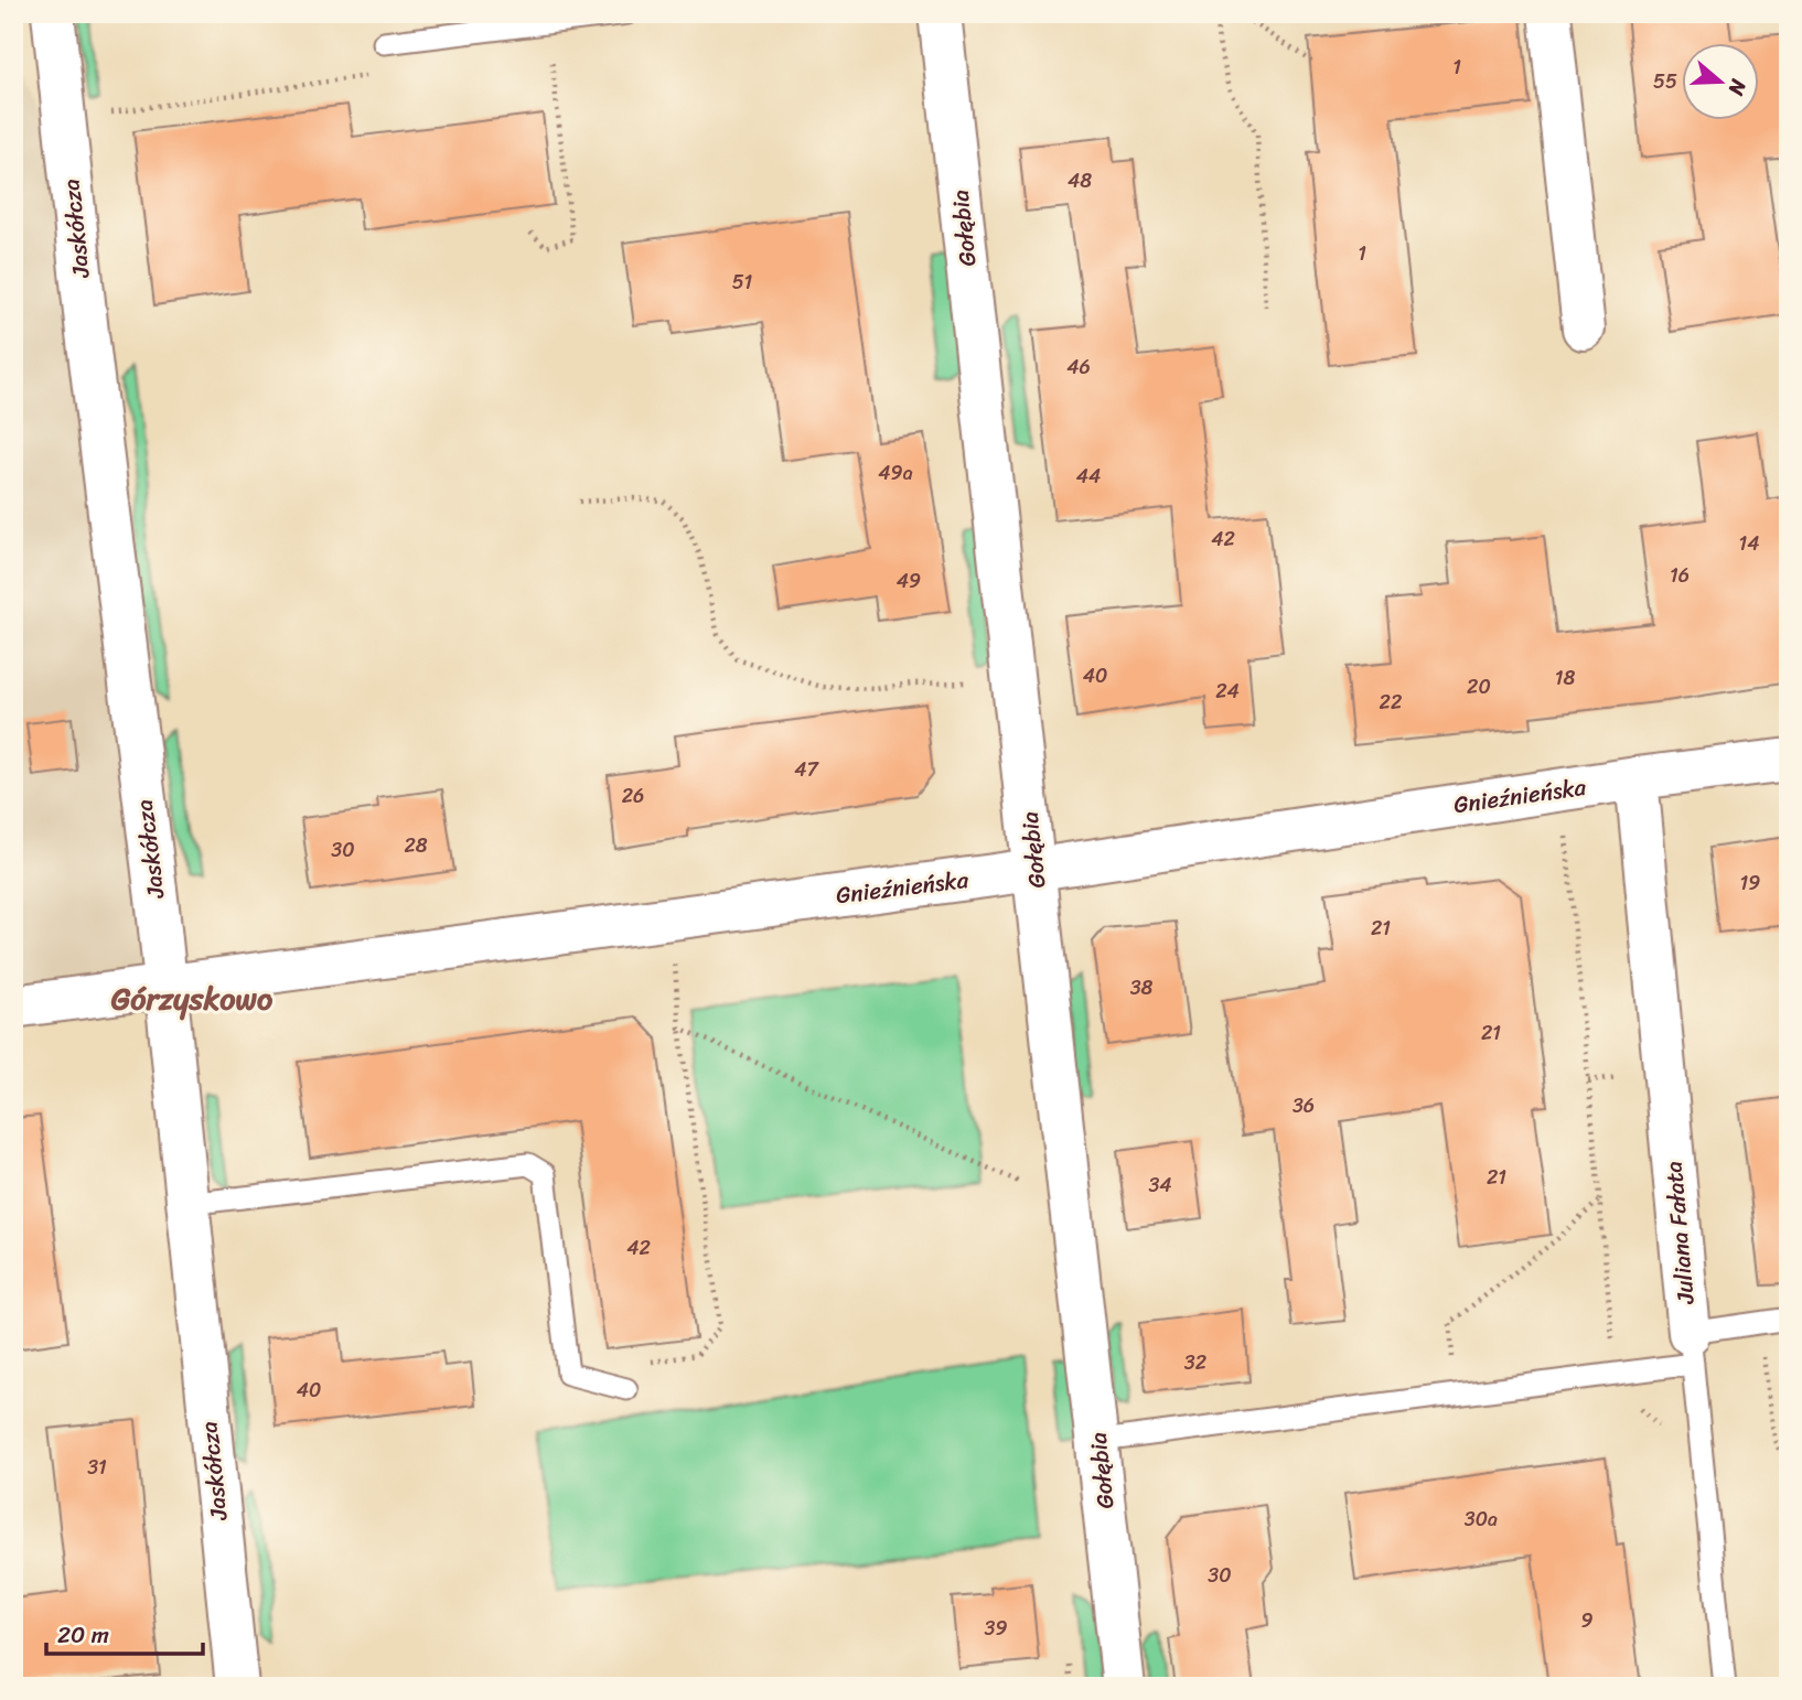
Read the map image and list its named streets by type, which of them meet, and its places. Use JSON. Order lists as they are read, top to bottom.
{
  "streets": {
    "street": [
      "Jaskółcza",
      "Gołębia",
      "Gnieźnieńska",
      "Juliana Fałata"
    ]
  },
  "crossings": [
    ["Jaskółcza", "Gnieźnieńska"],
    ["Gołębia", "Gnieźnieńska"],
    ["Gnieźnieńska", "Juliana Fałata"]
  ],
  "districts": ["Górzyskowo"],
  "house_numbers": [
    "1",
    "55",
    "48",
    "1",
    "51",
    "46",
    "49a",
    "44",
    "42",
    "14",
    "16",
    "49",
    "40",
    "18",
    "20",
    "24",
    "22",
    "47",
    "26",
    "28",
    "30",
    "19",
    "21",
    "38",
    "21",
    "36",
    "21",
    "34",
    "42",
    "32",
    "40",
    "31",
    "30a",
    "30",
    "9",
    "39"
  ],
  "scale_bar": "20 m",
  "north": "right"
}
